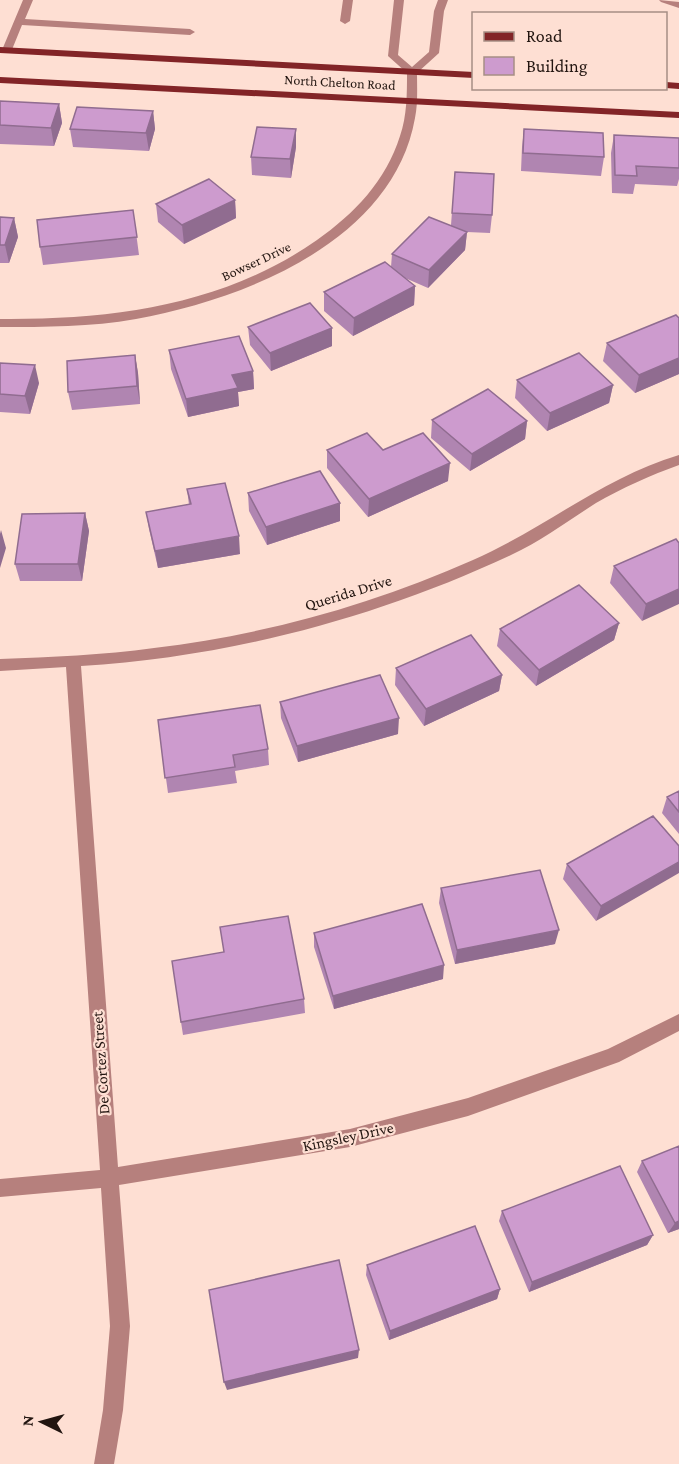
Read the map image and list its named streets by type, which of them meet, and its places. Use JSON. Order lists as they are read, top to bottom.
{
  "streets": {
    "main road": ["North Chelton Road"],
    "street": [
      "Bowser Drive",
      "Querida Drive",
      "De Cortez Street",
      "Kingsley Drive"
    ]
  },
  "crossings": [
    ["North Chelton Road", "Bowser Drive"],
    ["Querida Drive", "De Cortez Street"],
    ["De Cortez Street", "Kingsley Drive"]
  ],
  "legend": ["Road", "Building"],
  "north": "left"
}
